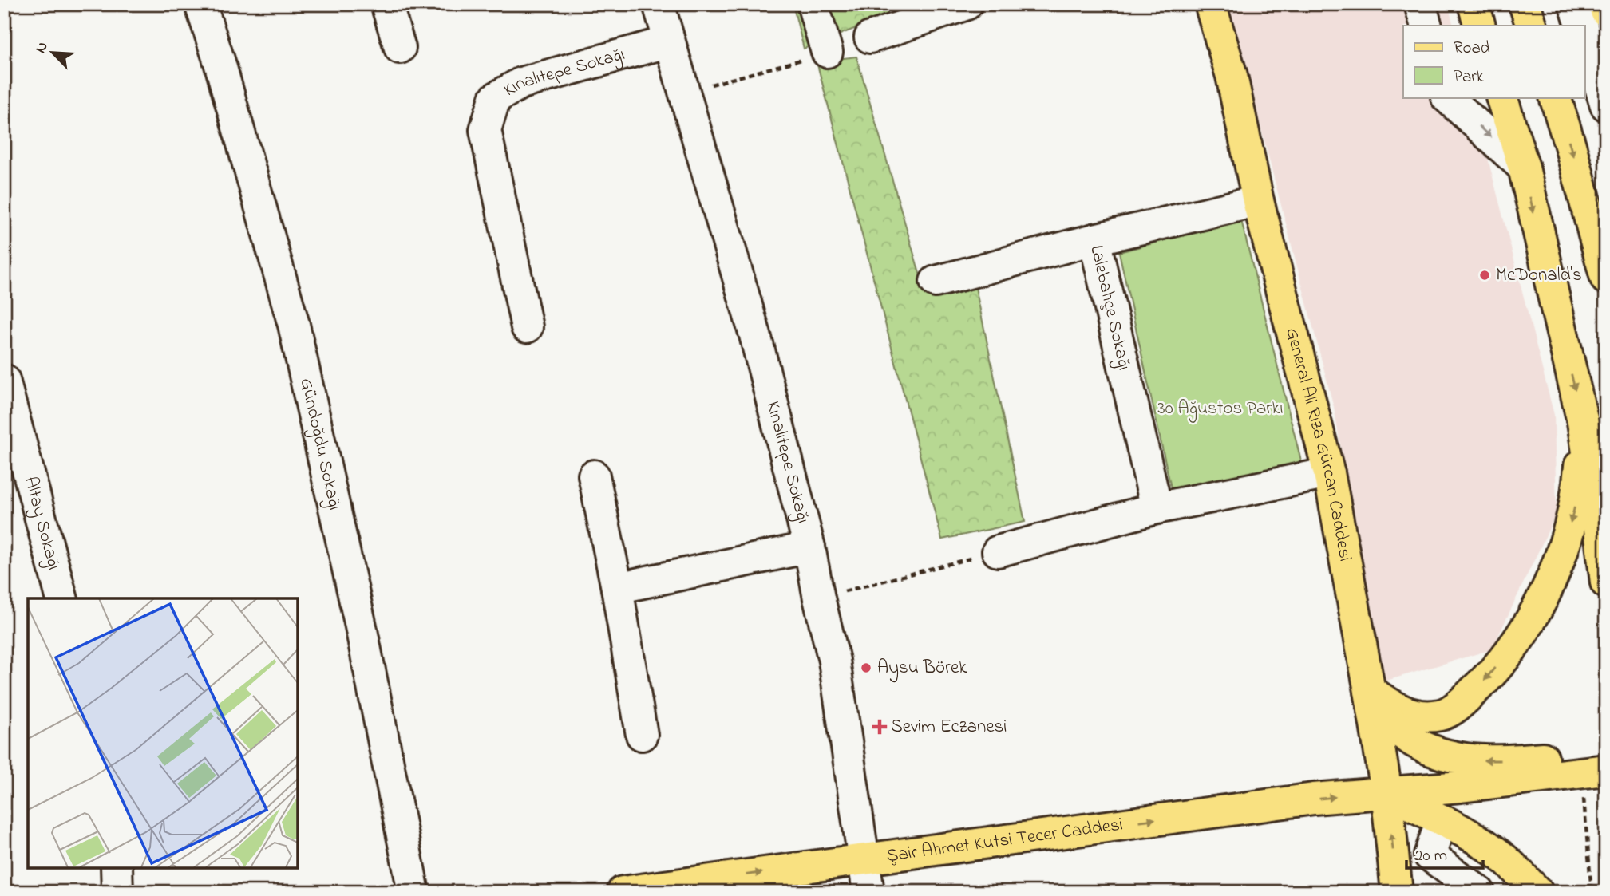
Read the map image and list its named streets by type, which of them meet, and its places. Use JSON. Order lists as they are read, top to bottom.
{
  "streets": {
    "main road": ["General Ali Rıza Gürcan Caddesi", "Şair Ahmet Kutsi Tecer Caddesi"],
    "street": [
      "Kınalıtepe Sokağı",
      "Lalebahçe Sokağı",
      "Gündoğdu Sokağı",
      "Altay Sokağı"
    ]
  },
  "crossings": [
    ["Kınalıtepe Sokağı", "Şair Ahmet Kutsi Tecer Caddesi"],
    ["Lalebahçe Sokağı", "General Ali Rıza Gürcan Caddesi"],
    ["General Ali Rıza Gürcan Caddesi", "Şair Ahmet Kutsi Tecer Caddesi"]
  ],
  "one_way": ["Şair Ahmet Kutsi Tecer Caddesi"],
  "parks": ["30 Ağustos Parkı"],
  "places": {
    "other": ["McDonald's", "Aysu Börek"],
    "health": ["Sevim Eczanesi"]
  },
  "legend": ["Road", "Park"],
  "scale_bar": "20 m",
  "north": "top left"
}
